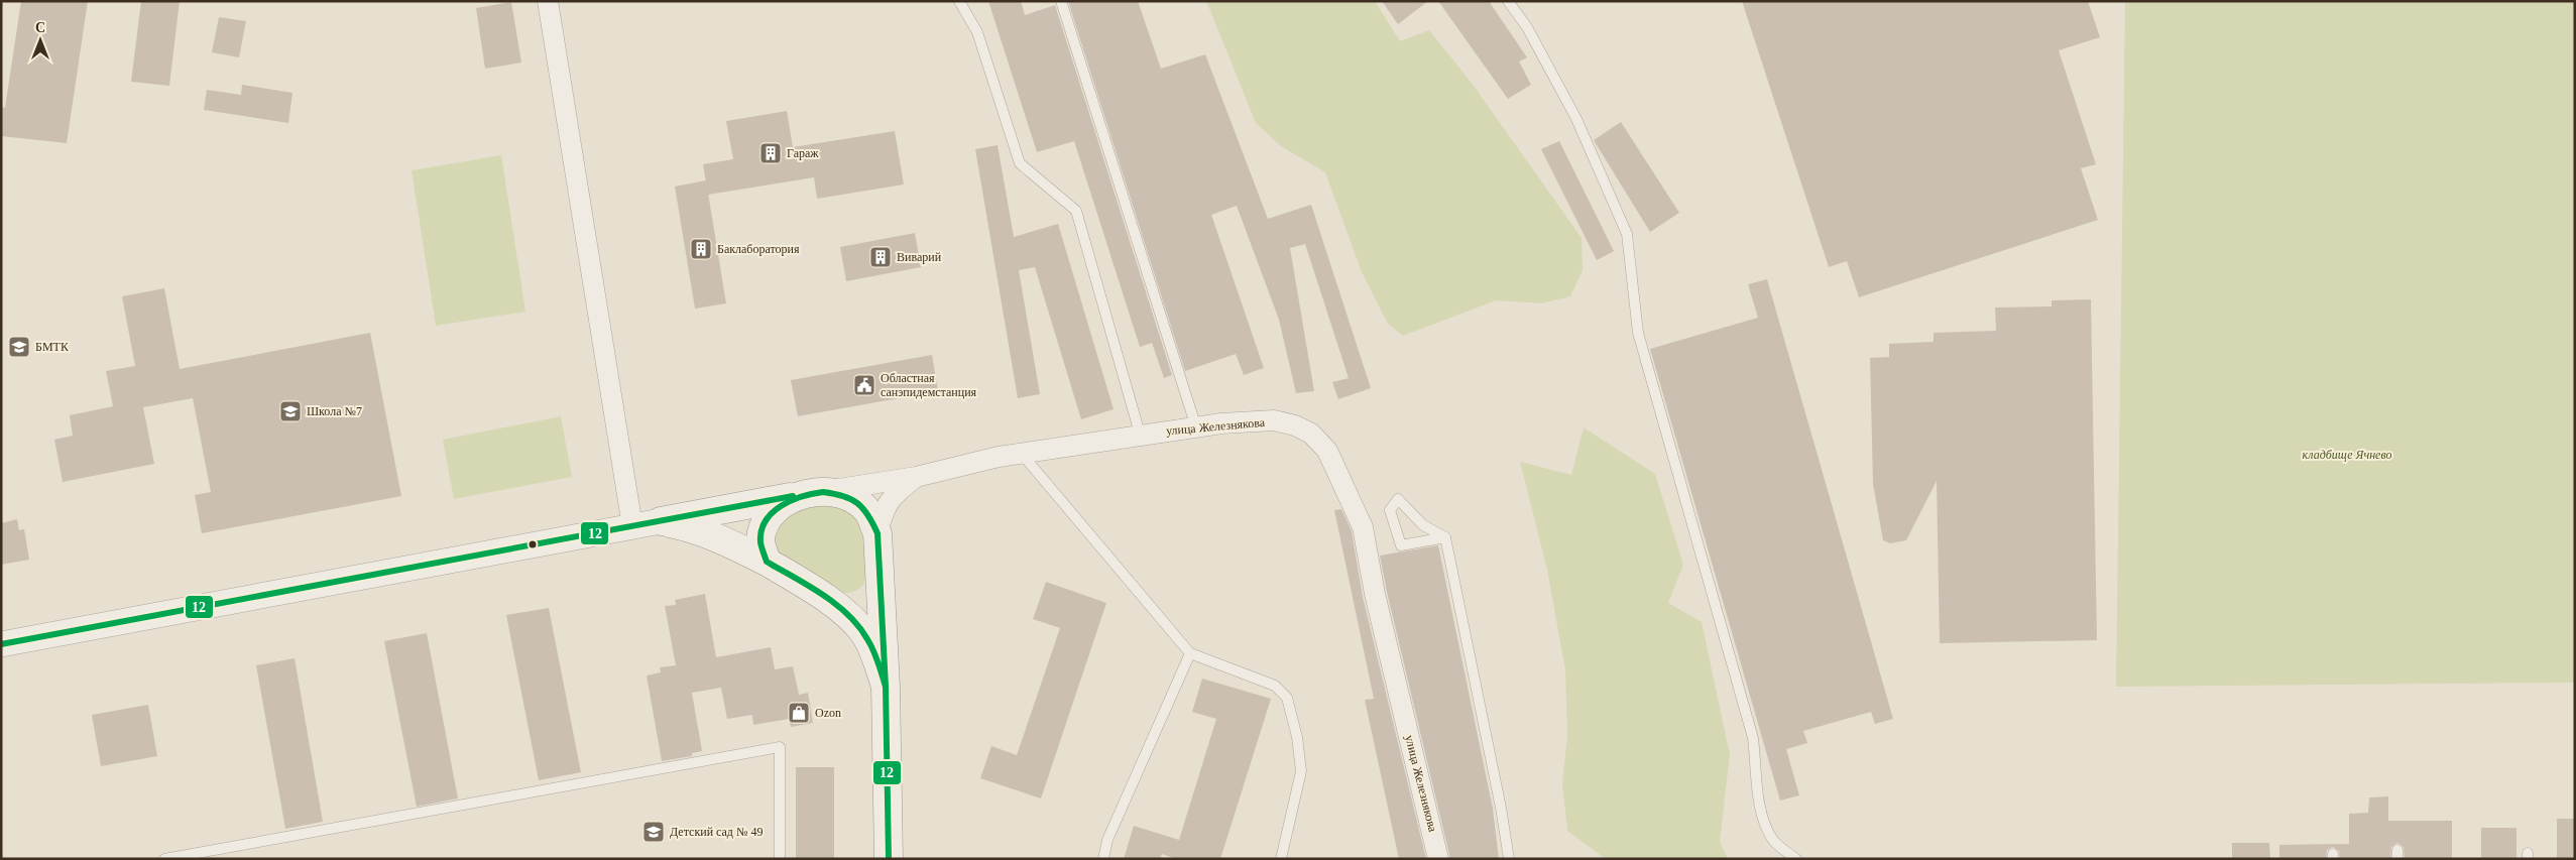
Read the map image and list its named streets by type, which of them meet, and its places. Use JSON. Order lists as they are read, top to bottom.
{
  "streets": {
    "street": ["улица Железнякова"]
  },
  "parks": ["кладбище Ячнево"],
  "places": {
    "building": ["Гараж", "Баклаборатория", "Виварий"],
    "school or university": ["БМТК", "Школа №7", "Детский сад № 49"],
    "public building": ["Областная санэпидемстанция"],
    "shop": ["Ozon"]
  },
  "lines": ["transit line 12"],
  "north": "top"
}
